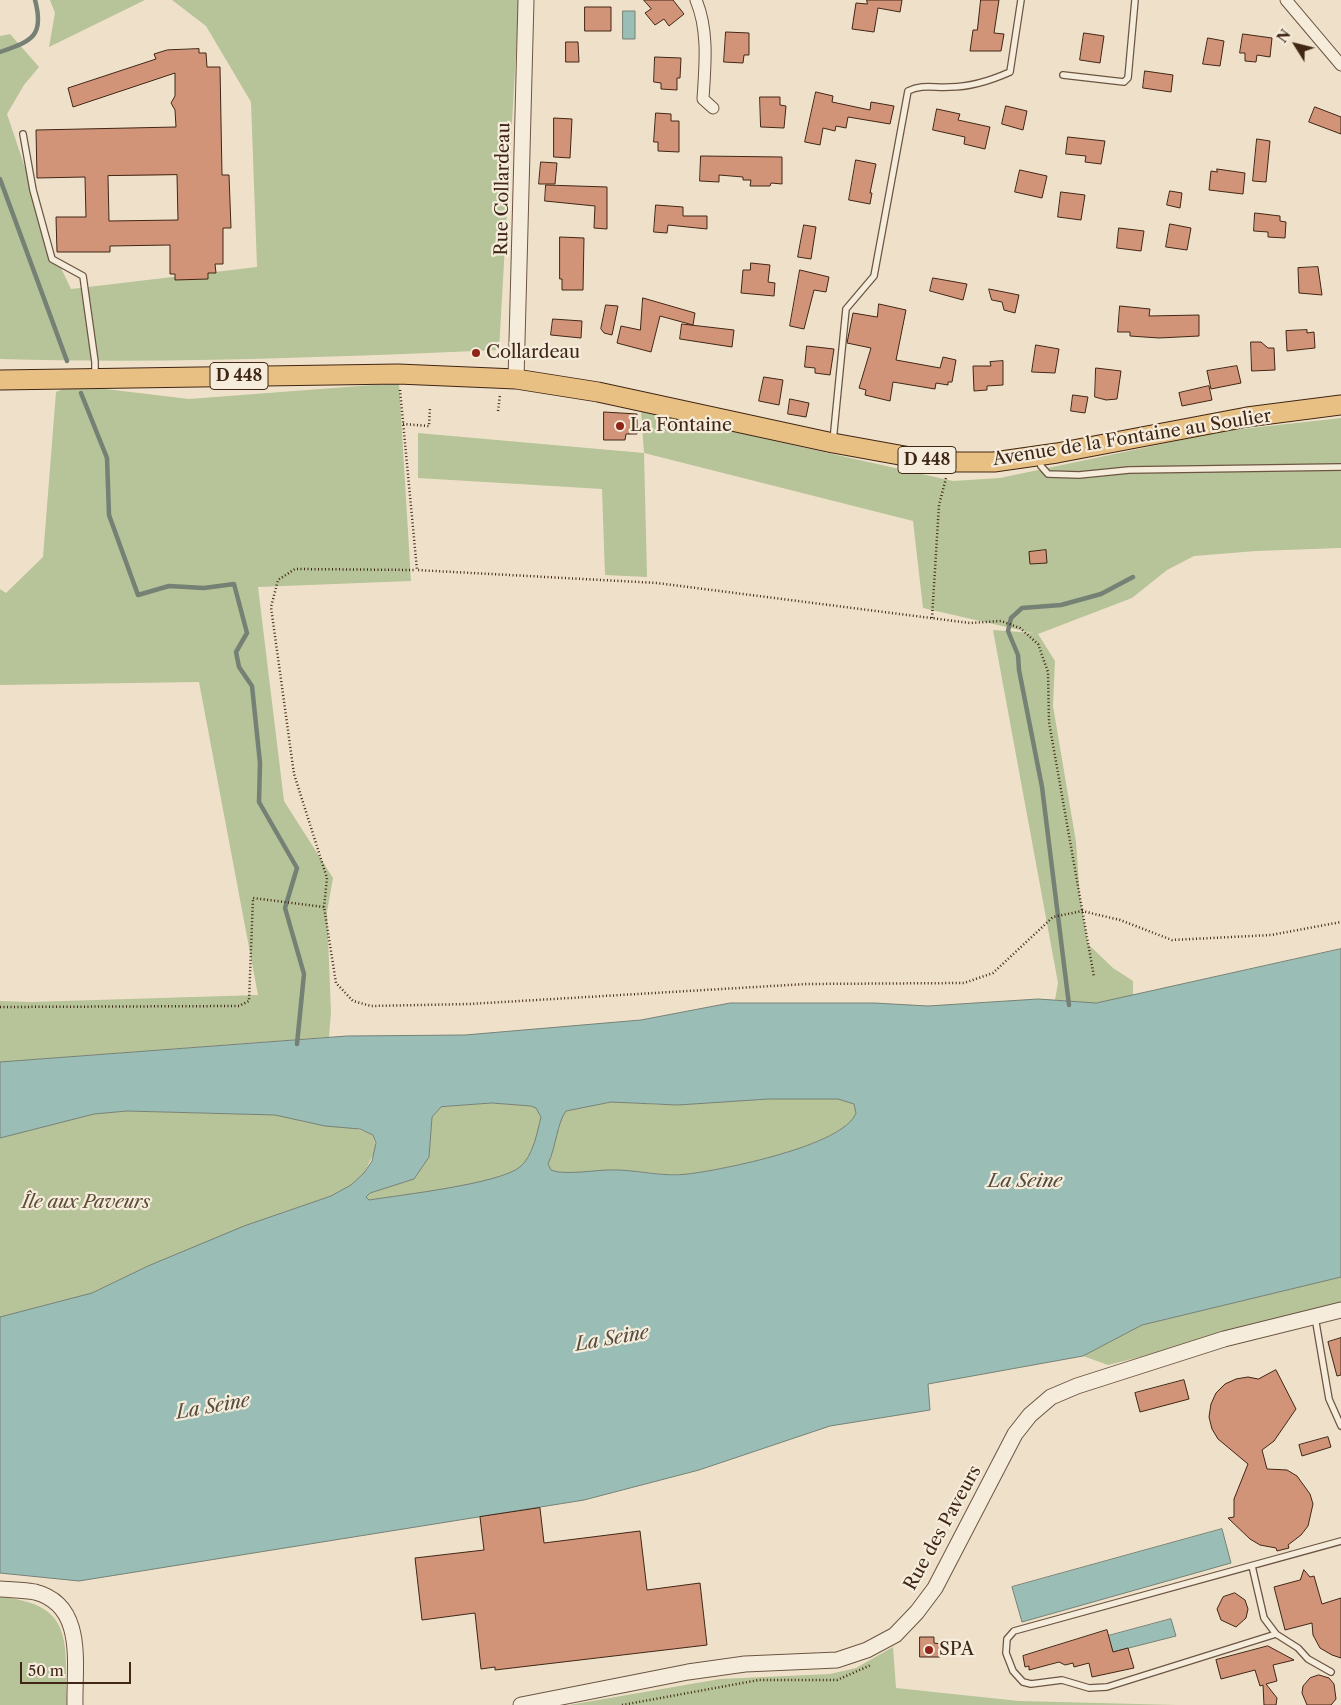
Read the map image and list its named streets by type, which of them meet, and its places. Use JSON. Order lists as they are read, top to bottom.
{
  "streets": {
    "main road": ["D 448", "Avenue de la Fontaine au Soulier"],
    "street": ["Rue Collardeau", "Rue des Paveurs"]
  },
  "crossings": [
    ["Rue Collardeau", "Avenue de la Fontaine au Soulier"]
  ],
  "water": ["La Seine"],
  "parks": ["Île aux Paveurs"],
  "places": ["Collardeau", "La Fontaine", "SPA"],
  "scale_bar": "50 m",
  "north": "top left"
}
